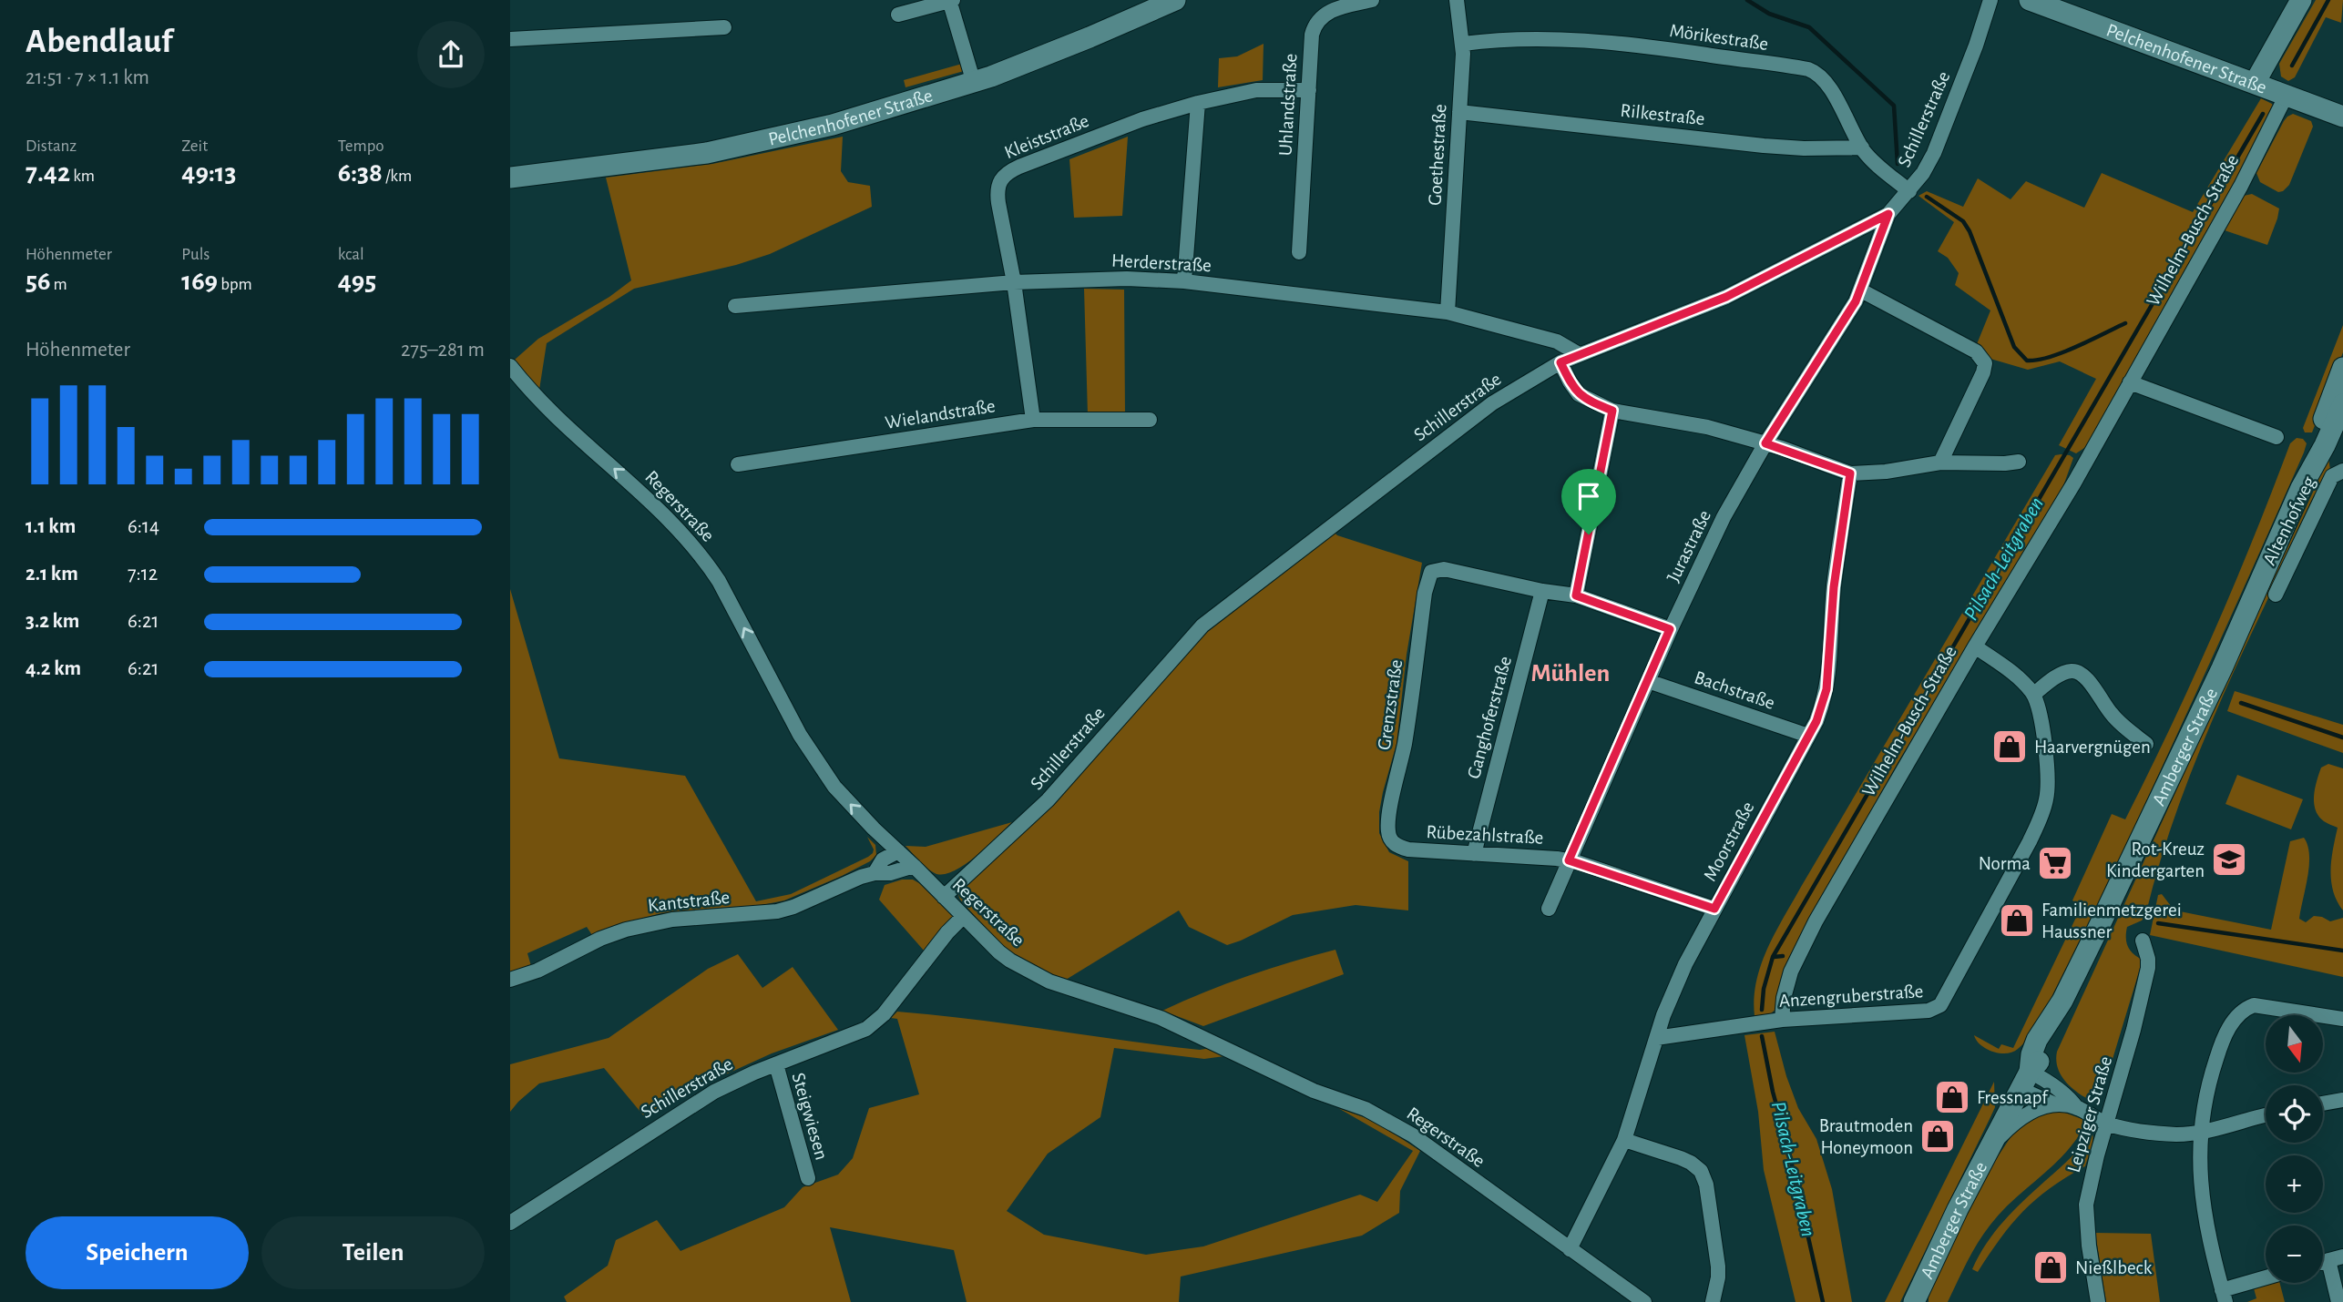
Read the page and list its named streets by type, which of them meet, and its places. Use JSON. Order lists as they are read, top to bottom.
{
  "streets": {
    "main road": ["Pelchenhofener Straße", "Amberger Straße"],
    "street": [
      "Mörikestraße",
      "Uhlandstraße",
      "Rilkestraße",
      "Schillerstraße",
      "Kleiststraße",
      "Goethestraße",
      "Wilhelm-Busch-Straße",
      "Herderstraße",
      "Wielandstraße",
      "Regerstraße",
      "Altenhofweg",
      "Jurastraße",
      "Bachstraße",
      "Grenzstraße",
      "Ganghoferstraße",
      "Rübezahlstraße",
      "Moorstraße",
      "Kantstraße",
      "Anzengruberstraße",
      "Leipziger Straße",
      "Steigwiesen"
    ]
  },
  "crossings": [
    ["Mörikestraße", "Rilkestraße"],
    ["Mörikestraße", "Schillerstraße"],
    ["Mörikestraße", "Goethestraße"],
    ["Pelchenhofener Straße", "Wilhelm-Busch-Straße"],
    ["Uhlandstraße", "Kleiststraße"],
    ["Rilkestraße", "Goethestraße"],
    ["Schillerstraße", "Herderstraße"],
    ["Schillerstraße", "Regerstraße"],
    ["Schillerstraße", "Jurastraße"],
    ["Schillerstraße", "Steigwiesen"],
    ["Kleiststraße", "Herderstraße"],
    ["Kleiststraße", "Wielandstraße"],
    ["Goethestraße", "Herderstraße"],
    ["Wilhelm-Busch-Straße", "Anzengruberstraße"],
    ["Regerstraße", "Moorstraße"],
    ["Regerstraße", "Kantstraße"],
    ["Jurastraße", "Bachstraße"],
    ["Jurastraße", "Rübezahlstraße"],
    ["Bachstraße", "Moorstraße"],
    ["Grenzstraße", "Ganghoferstraße"],
    ["Grenzstraße", "Rübezahlstraße"],
    ["Ganghoferstraße", "Rübezahlstraße"],
    ["Rübezahlstraße", "Moorstraße"],
    ["Moorstraße", "Anzengruberstraße"]
  ],
  "one_way": ["Regerstraße"],
  "districts": ["Mühlen"],
  "water": ["Pilsach-Leitgraben"],
  "places": {
    "shop": [
      "Haarvergnügen",
      "Familienmetzgerei Haussner",
      "Fressnapf",
      "Brautmoden Honeymoon",
      "Nießlbeck"
    ],
    "school or university": ["Rot-Kreuz Kindergarten"],
    "supermarket": ["Norma"]
  },
  "north": "bottom",
  "page": {
    "heading": ["Abendlauf", "21:51 · 7 × 1.1 km"],
    "stats": [
      ["Distanz", "7.42 km"],
      ["Zeit", "49:13"],
      ["Tempo", "6:38 /km"],
      ["Höhenmeter", "56 m"],
      ["Puls", "169 bpm"],
      ["kcal", "495"]
    ],
    "chart": ["Höhenmeter", "275–281 m"],
    "list": [
      {
        "name": "1.1 km",
        "note": "6:14"
      },
      {
        "name": "2.1 km",
        "note": "7:12"
      },
      {
        "name": "3.2 km",
        "note": "6:21"
      },
      {
        "name": "4.2 km",
        "note": "6:21"
      }
    ],
    "map_buttons": ["+", "−"],
    "buttons": ["Speichern", "Teilen"]
  }
}
